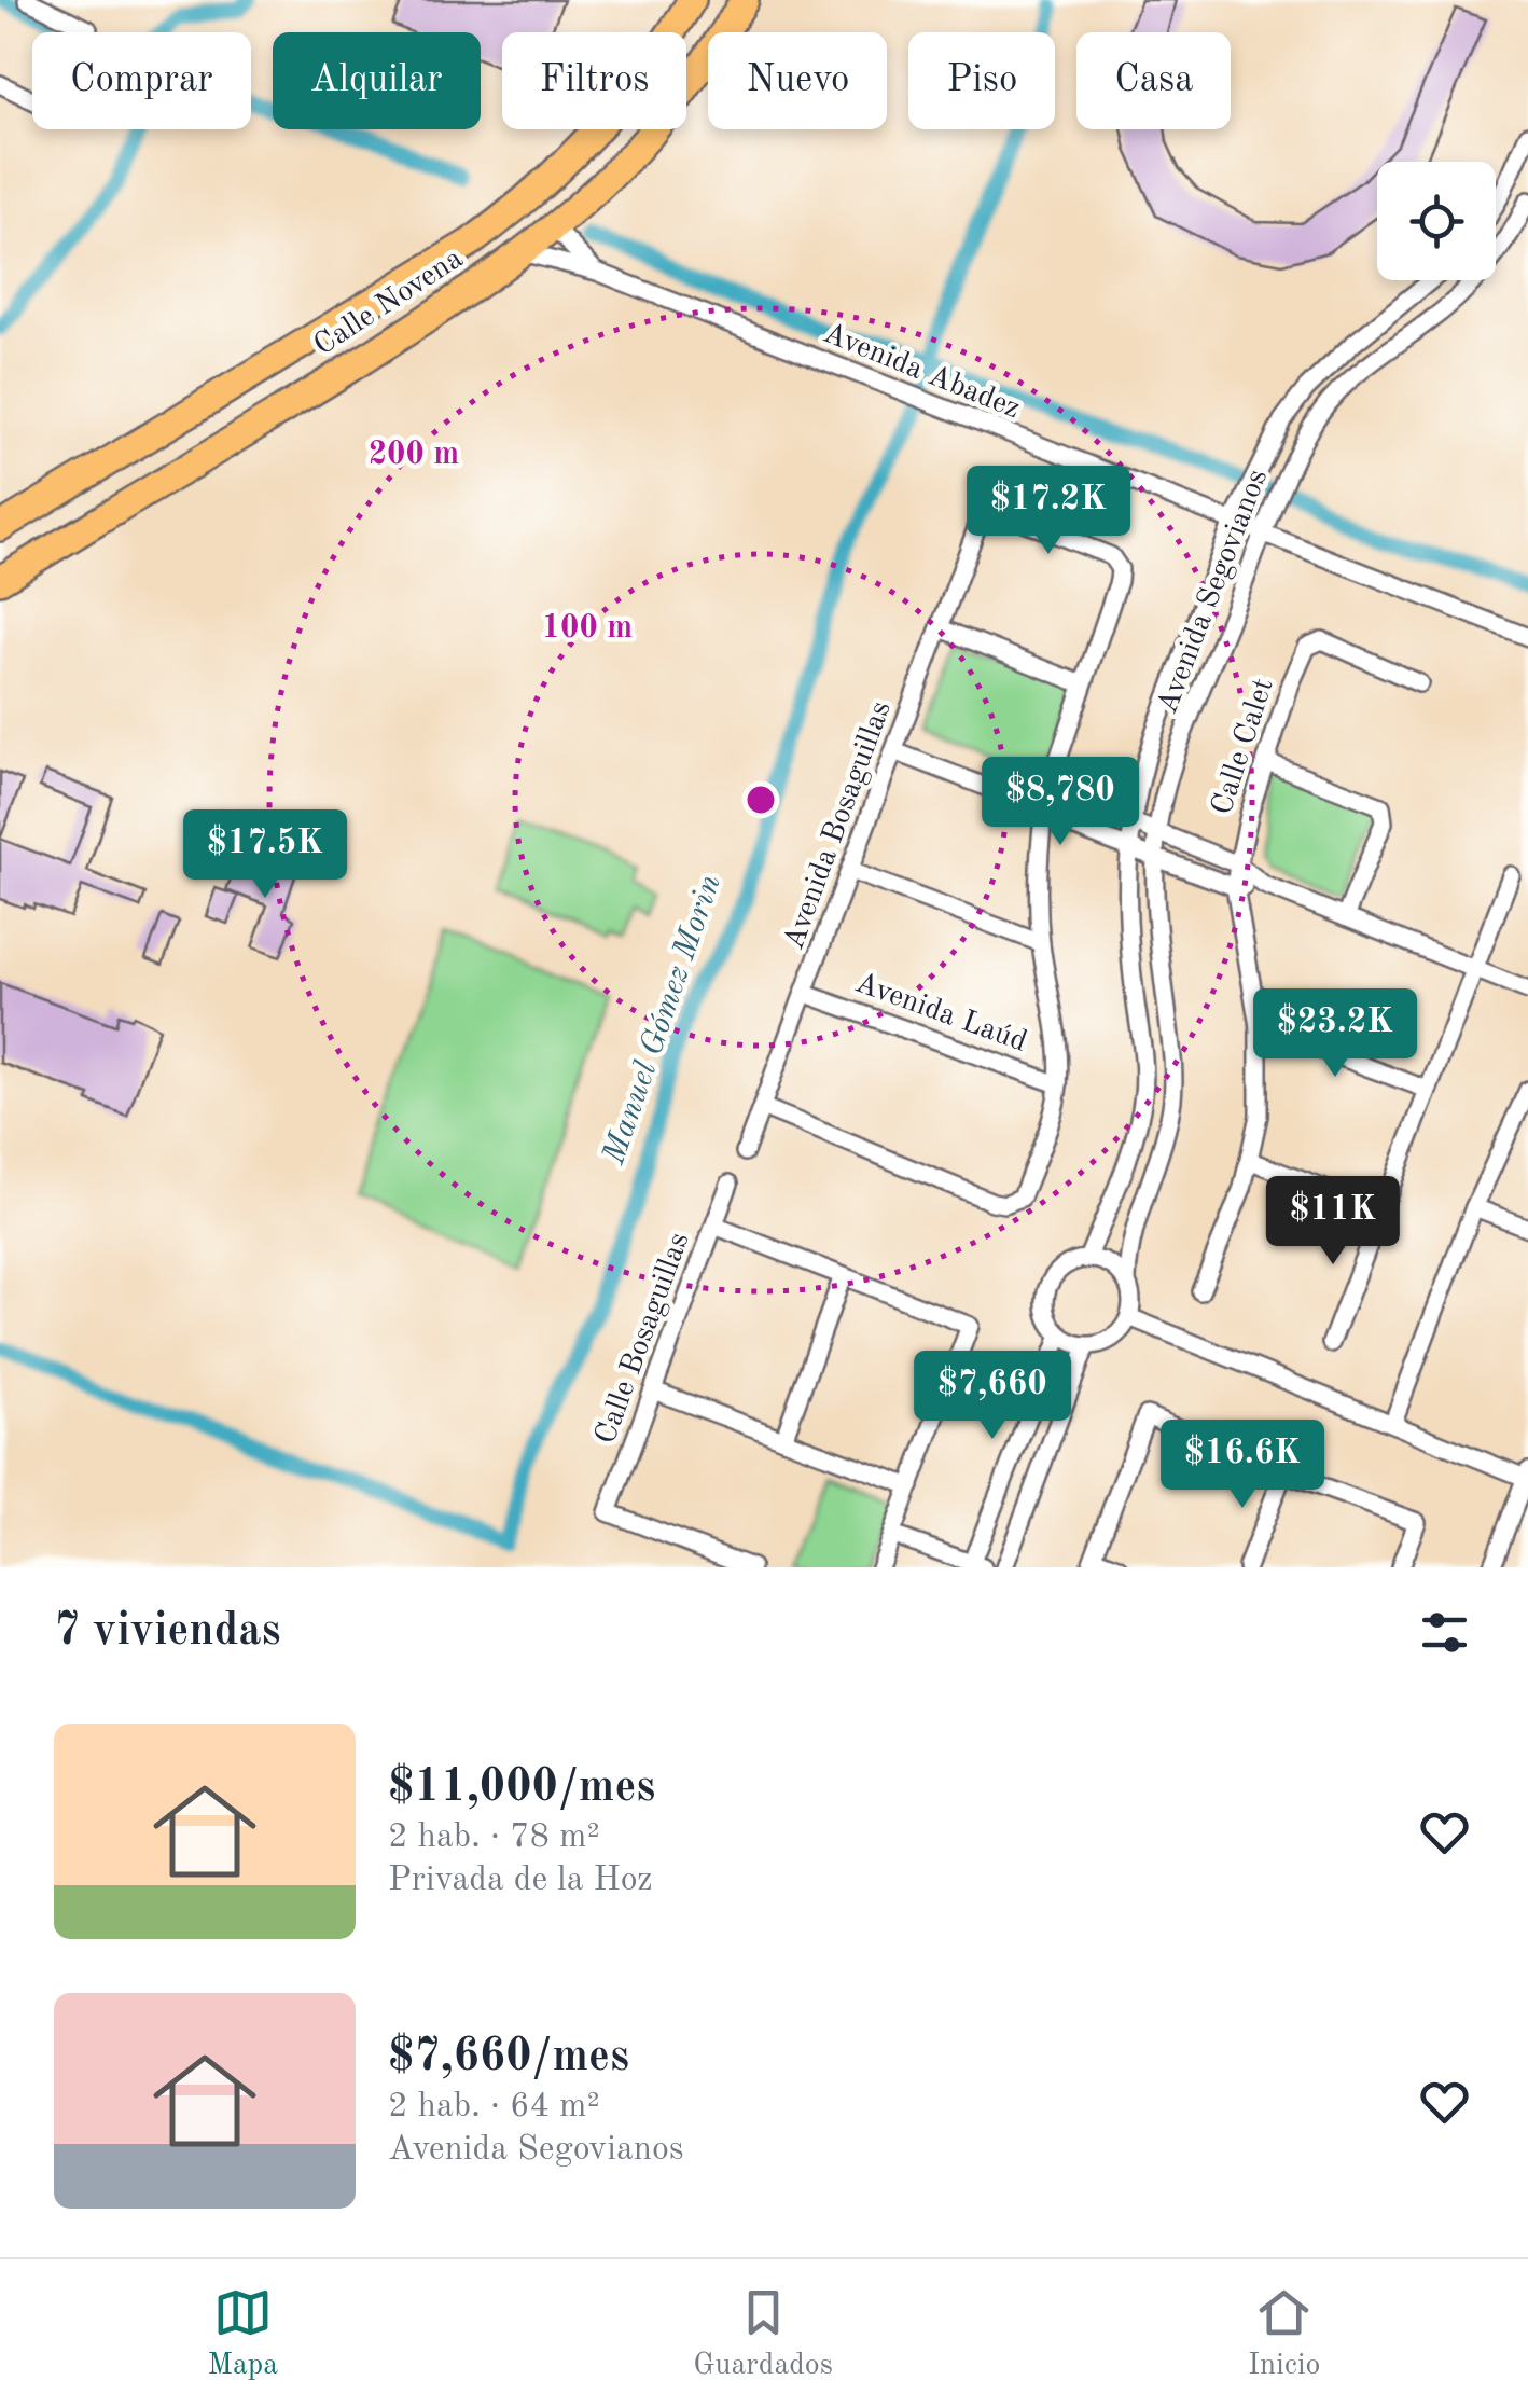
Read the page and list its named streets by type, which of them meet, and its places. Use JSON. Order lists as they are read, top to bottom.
{
  "streets": {
    "main road": ["Calle Novena"],
    "street": [
      "Avenida Abadez",
      "Avenida Segovianos",
      "Calle Calet",
      "Avenida Bosaguillas",
      "Avenida Laúd",
      "Calle Bosaguillas"
    ]
  },
  "crossings": [
    ["Calle Novena", "Avenida Abadez"],
    ["Avenida Abadez", "Avenida Segovianos"],
    ["Avenida Bosaguillas", "Avenida Laúd"]
  ],
  "water": ["Manuel Gómez Morin"],
  "page": {
    "chip": [
      "Comprar",
      "Alquilar",
      "Filtros",
      "Nuevo",
      "Piso",
      "Casa"
    ],
    "price": [
      "$17.2K",
      "$8,780",
      "$17.5K",
      "$23.2K",
      "$11K",
      "$7,660",
      "$16.6K"
    ],
    "heading": "7 viviendas",
    "list": [
      {
        "name": "$11,000/mes",
        "note": "2 hab. · 78 m² · Privada de la Hoz"
      },
      {
        "name": "$7,660/mes",
        "note": "2 hab. · 64 m² · Avenida Segovianos"
      }
    ],
    "tabs": ["Mapa", "Guardados", "Inicio"]
  },
  "rings": ["200 m", "100 m"]
}
